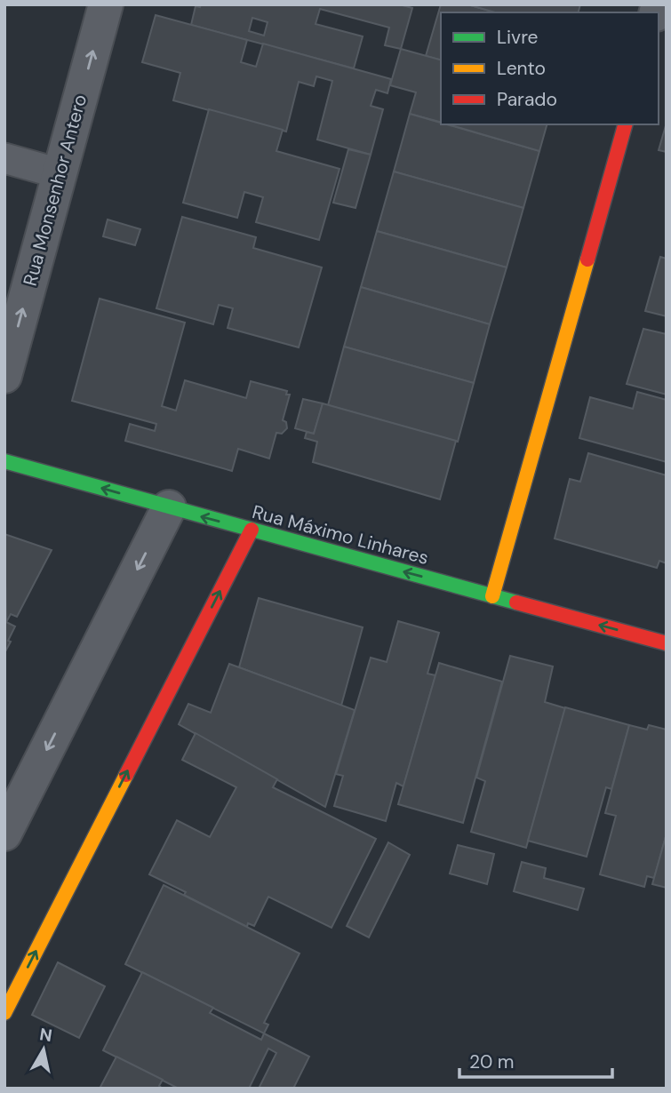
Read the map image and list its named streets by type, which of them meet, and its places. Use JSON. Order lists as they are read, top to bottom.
{
  "streets": {
    "street": ["Rua Monsenhor Antero", "Rua Máximo Linhares"]
  },
  "one_way": ["Rua Monsenhor Antero", "Rua Máximo Linhares"],
  "legend": ["Livre", "Lento", "Parado"],
  "scale_bar": "20 m",
  "north": "top"
}
